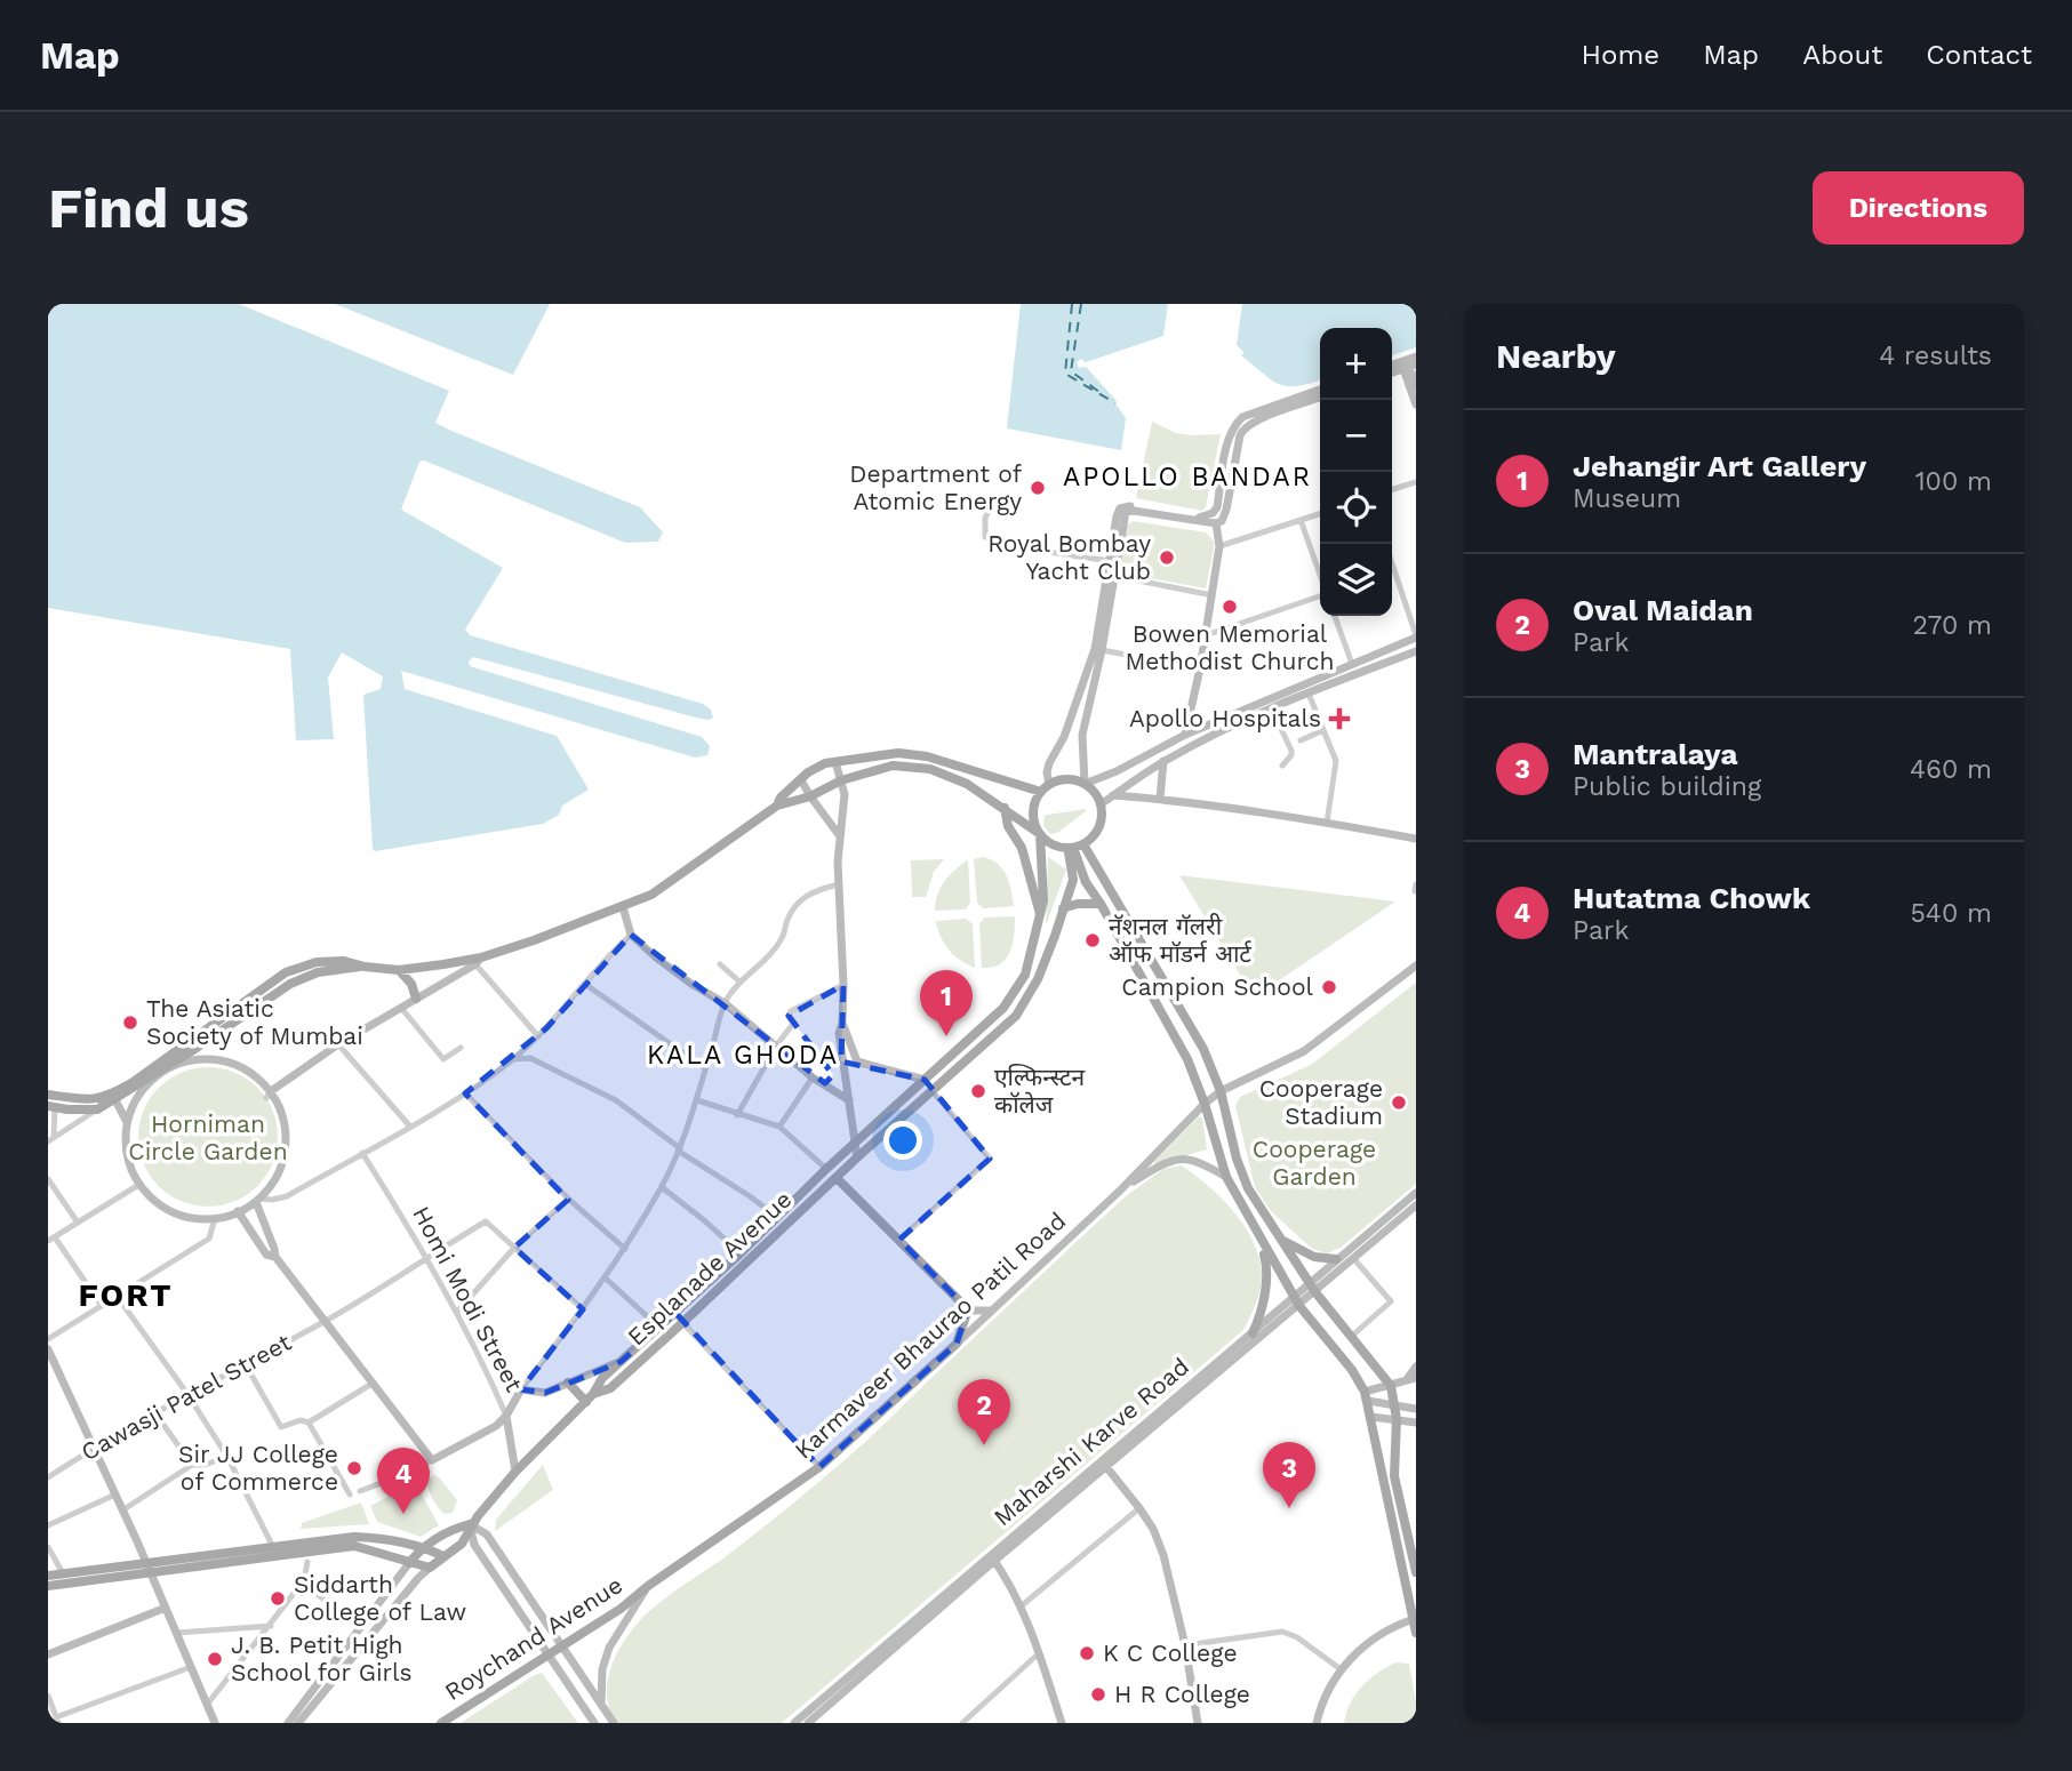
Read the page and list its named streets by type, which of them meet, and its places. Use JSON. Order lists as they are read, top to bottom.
{
  "streets": {
    "main road": ["Esplanade Avenue", "Karmaveer Bhaurao Patil Road", "Roychand Avenue"],
    "street": ["Homi Modi Street", "Cawasji Patel Street", "Maharshi Karve Road"]
  },
  "crossings": [
    ["Homi Modi Street", "Cawasji Patel Street"],
    ["Karmaveer Bhaurao Patil Road", "Roychand Avenue"]
  ],
  "districts": ["APOLLO BANDAR", "KALA GHODA", "FORT"],
  "parks": ["Horniman Circle Garden", "Cooperage Garden"],
  "places": {
    "other": [
      "Department of Atomic Energy",
      "Royal Bombay Yacht Club",
      "Bowen Memorial Methodist Church",
      "नॅशनल गॅलरी ऑफ मॉडर्न आर्ट",
      "Campion School",
      "The Asiatic Society of Mumbai",
      "एल्फिन्स्टन कॉलेज",
      "Cooperage Stadium",
      "Sir JJ College of Commerce",
      "Siddarth College of Law",
      "K C College",
      "J. B. Petit High School for Girls",
      "H R College"
    ],
    "health": ["Apollo Hospitals"]
  },
  "page": {
    "header": "Map",
    "nav": [
      "Home",
      "Map",
      "About",
      "Contact"
    ],
    "buttons": "Directions",
    "title": "Find us",
    "heading": ["Nearby", "4 results"],
    "map_buttons": ["+", "−"],
    "list": [
      {
        "mark": "1",
        "name": "Jehangir Art Gallery",
        "note": "Museum",
        "value": "100 m"
      },
      {
        "mark": "2",
        "name": "Oval Maidan",
        "note": "Park",
        "value": "270 m"
      },
      {
        "mark": "3",
        "name": "Mantralaya",
        "note": "Public building",
        "value": "460 m"
      },
      {
        "mark": "4",
        "name": "Hutatma Chowk",
        "note": "Park",
        "value": "540 m"
      }
    ],
    "pins": [
      "1",
      "2",
      "3",
      "4"
    ]
  }
}
